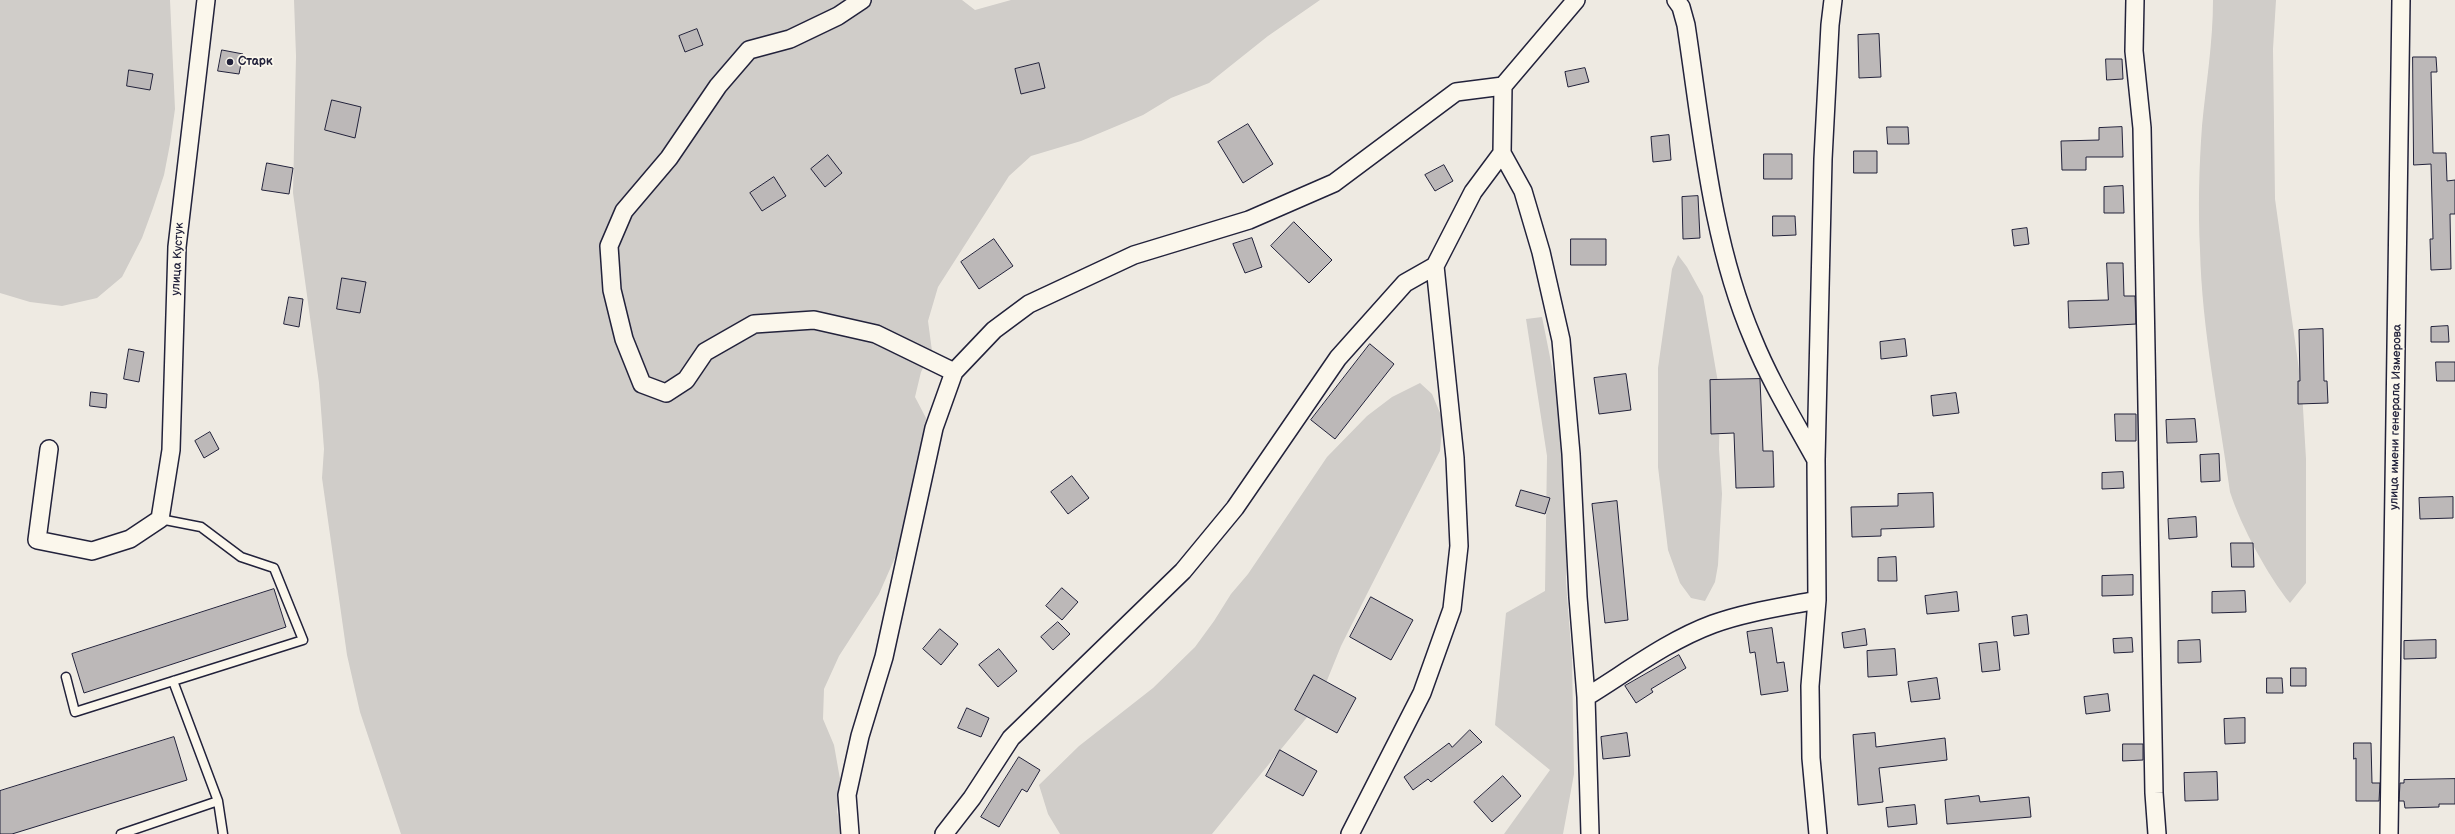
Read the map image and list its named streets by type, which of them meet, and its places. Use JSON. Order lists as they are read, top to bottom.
{
  "streets": {
    "street": ["улица Кустук", "улица имени генерала Измерова"]
  },
  "places": ["Старк"]
}
